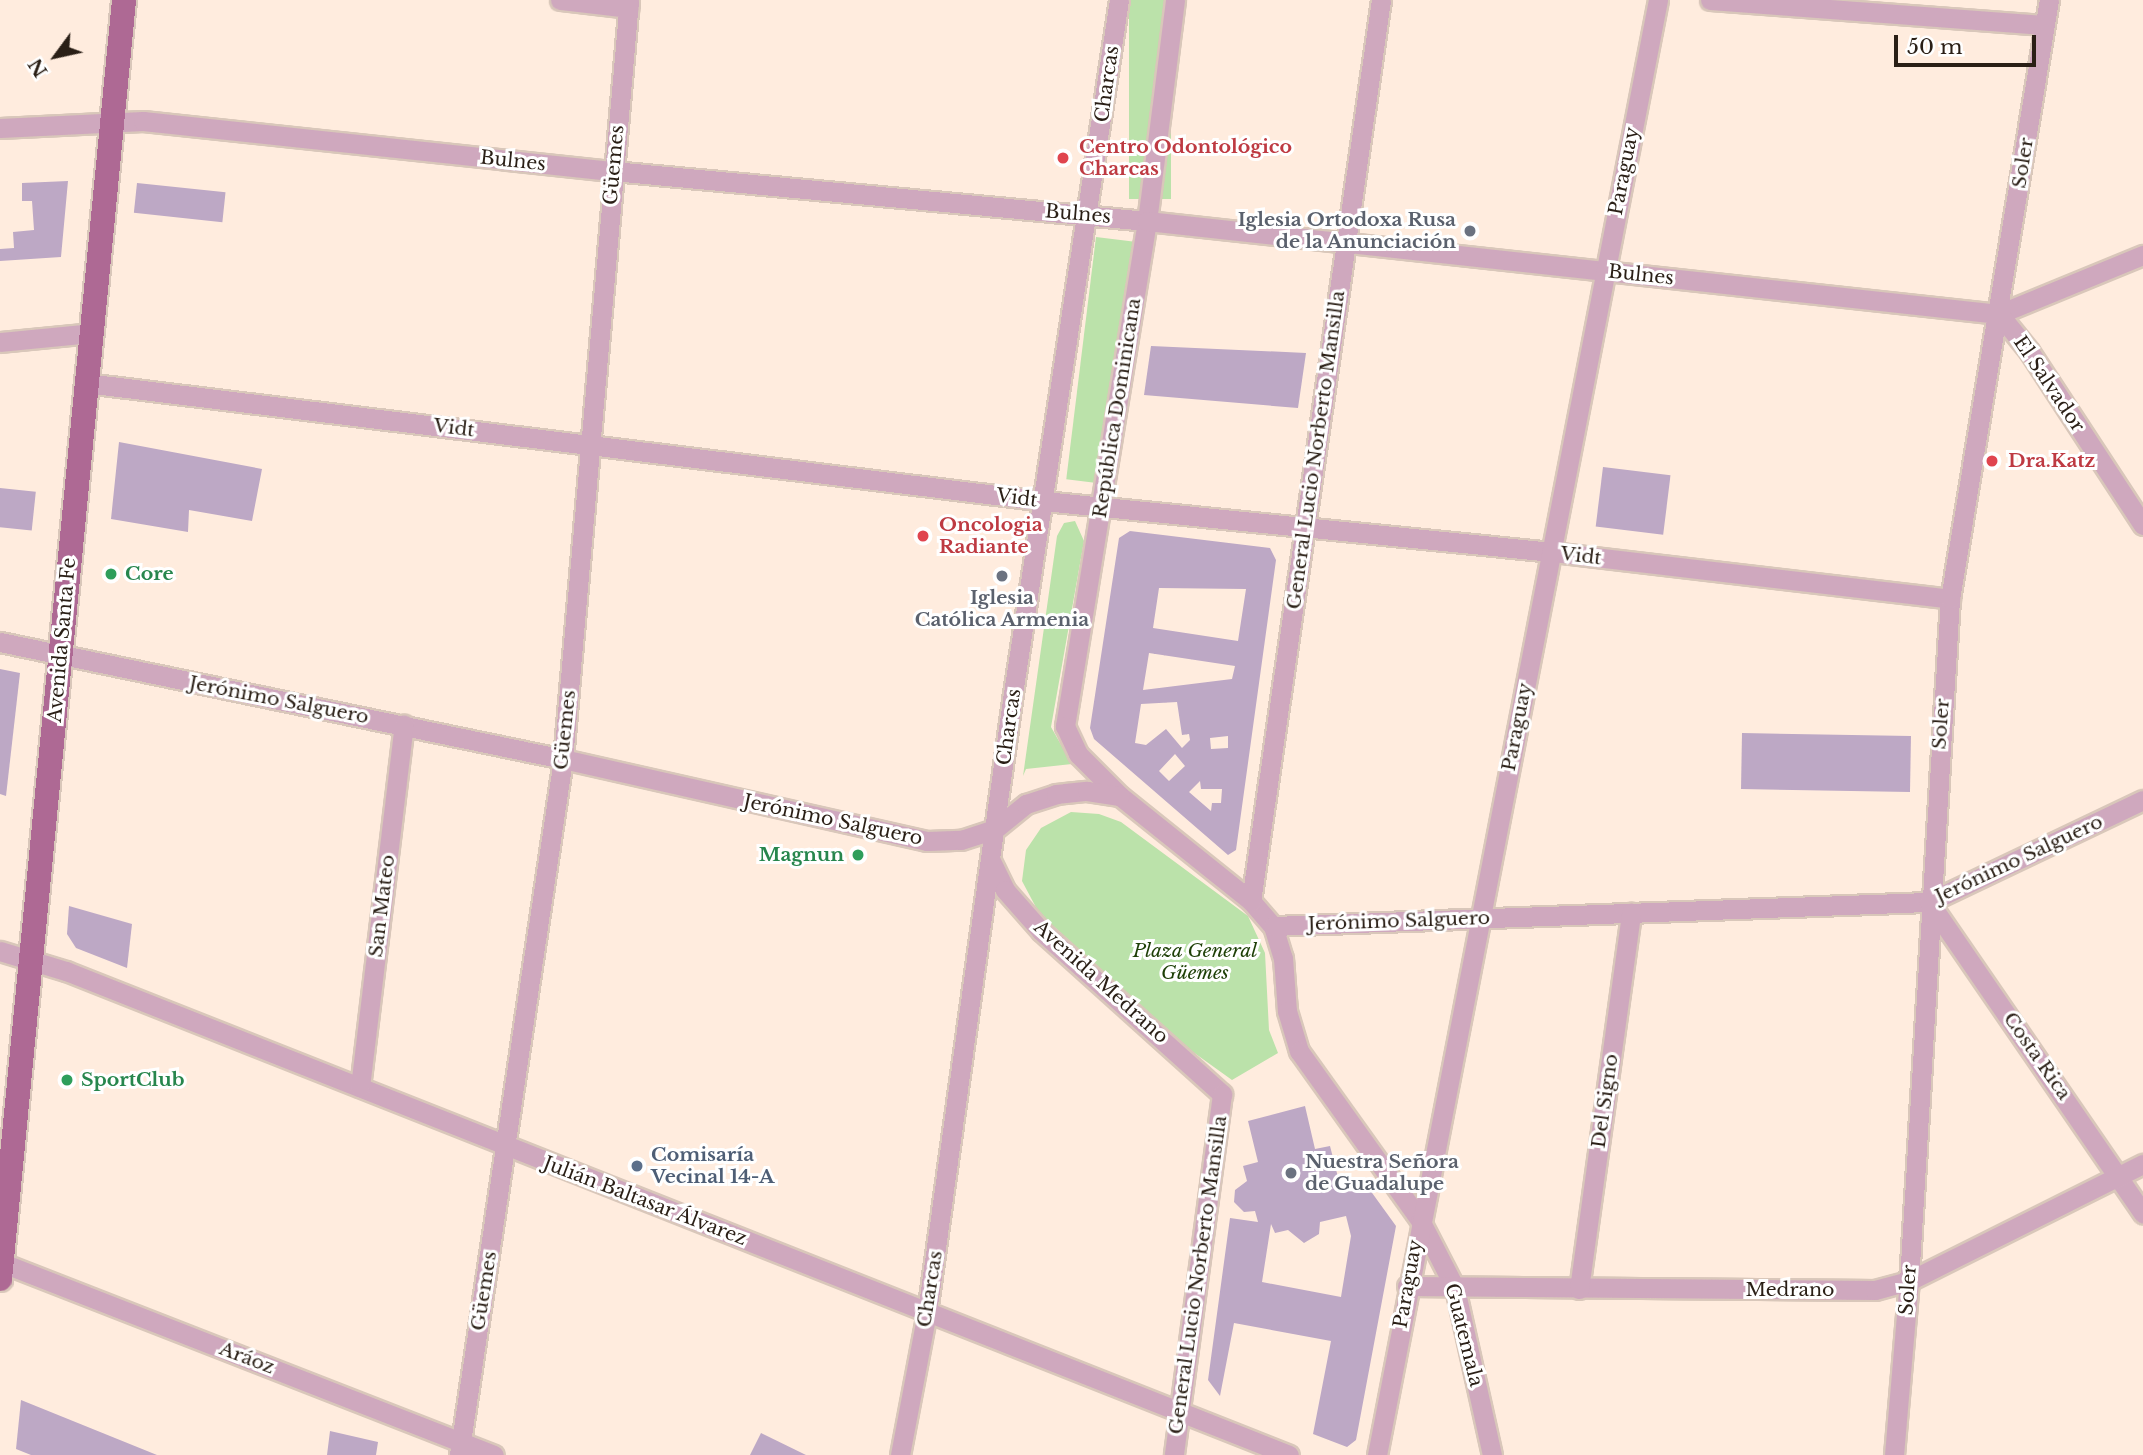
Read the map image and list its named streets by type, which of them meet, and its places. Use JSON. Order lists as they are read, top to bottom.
{
  "streets": {
    "main road": ["Avenida Santa Fe"],
    "street": [
      "Charcas",
      "Bulnes",
      "Soler",
      "Güemes",
      "Paraguay",
      "El Salvador",
      "República Dominicana",
      "Vidt",
      "General Lucio Norberto Mansilla",
      "Jerónimo Salguero",
      "San Mateo",
      "Avenida Medrano",
      "Costa Rica",
      "Del Signo",
      "Julián Baltasar Álvarez",
      "Medrano",
      "Guatemala",
      "Aráoz"
    ]
  },
  "crossings": [
    ["Charcas", "Bulnes"],
    ["Charcas", "Vidt"],
    ["Charcas", "Jerónimo Salguero"],
    ["Charcas", "Avenida Medrano"],
    ["Charcas", "Julián Baltasar Álvarez"],
    ["Bulnes", "Soler"],
    ["Bulnes", "Güemes"],
    ["Bulnes", "Paraguay"],
    ["Bulnes", "El Salvador"],
    ["Bulnes", "República Dominicana"],
    ["Bulnes", "General Lucio Norberto Mansilla"],
    ["Bulnes", "Avenida Santa Fe"],
    ["Soler", "El Salvador"],
    ["Soler", "Vidt"],
    ["Soler", "Jerónimo Salguero"],
    ["Soler", "Costa Rica"],
    ["Soler", "Medrano"],
    ["Güemes", "Vidt"],
    ["Güemes", "Jerónimo Salguero"],
    ["Güemes", "Julián Baltasar Álvarez"],
    ["Güemes", "Aráoz"],
    ["Paraguay", "Vidt"],
    ["Paraguay", "Jerónimo Salguero"],
    ["Paraguay", "Medrano"],
    ["Paraguay", "Guatemala"],
    ["República Dominicana", "Vidt"],
    ["República Dominicana", "Jerónimo Salguero"],
    ["Vidt", "General Lucio Norberto Mansilla"],
    ["Vidt", "Avenida Santa Fe"],
    ["General Lucio Norberto Mansilla", "Avenida Medrano"],
    ["General Lucio Norberto Mansilla", "Julián Baltasar Álvarez"],
    ["Avenida Santa Fe", "Jerónimo Salguero"],
    ["Avenida Santa Fe", "Julián Baltasar Álvarez"],
    ["Avenida Santa Fe", "Aráoz"],
    ["Jerónimo Salguero", "San Mateo"],
    ["Jerónimo Salguero", "Costa Rica"],
    ["Jerónimo Salguero", "Del Signo"],
    ["San Mateo", "Julián Baltasar Álvarez"],
    ["Costa Rica", "Medrano"],
    ["Del Signo", "Medrano"],
    ["Medrano", "Guatemala"]
  ],
  "parks": ["Plaza General Güemes"],
  "places": [
    "Centro Odontológico Charcas",
    "Iglesia Ortodoxa Rusa de la Anunciación",
    "Dra.Katz",
    "Oncologia Radiante",
    "Core",
    "Iglesia Católica Armenia",
    "Magnun",
    "SportClub",
    "Comisaría Vecinal 14-A",
    "Nuestra Señora de Guadalupe"
  ],
  "scale_bar": "50 m",
  "north": "bottom left"
}
